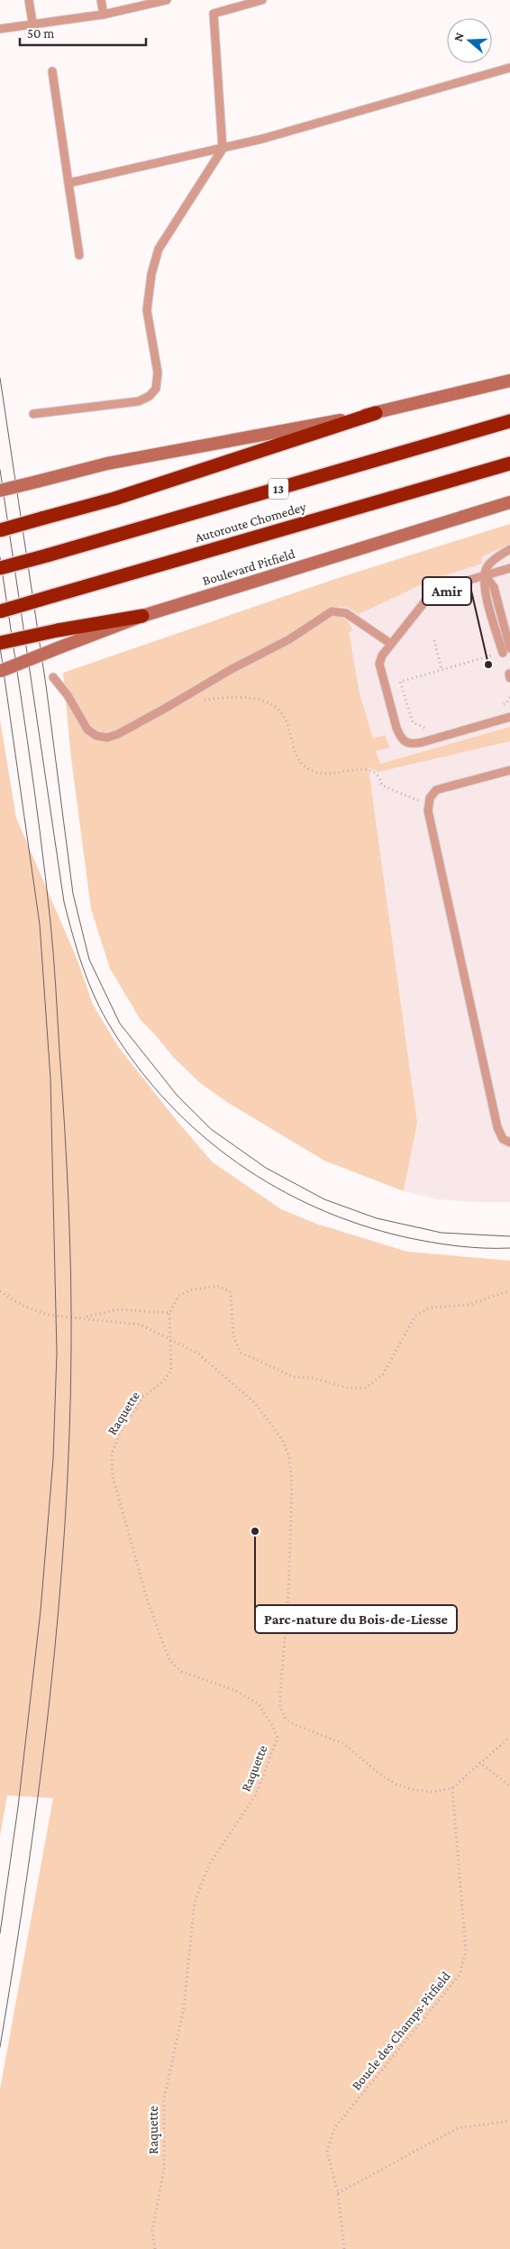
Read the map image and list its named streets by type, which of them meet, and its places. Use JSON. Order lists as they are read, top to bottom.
{
  "streets": {
    "highway": ["13", "Autoroute Chomedey"],
    "main road": ["Boulevard Pitfield"],
    "path": ["Raquette", "Boucle des Champs-Pitfield"]
  },
  "places": ["Amir", "Parc-nature du Bois-de-Liesse"],
  "scale_bar": "50 m",
  "north": "left"
}
